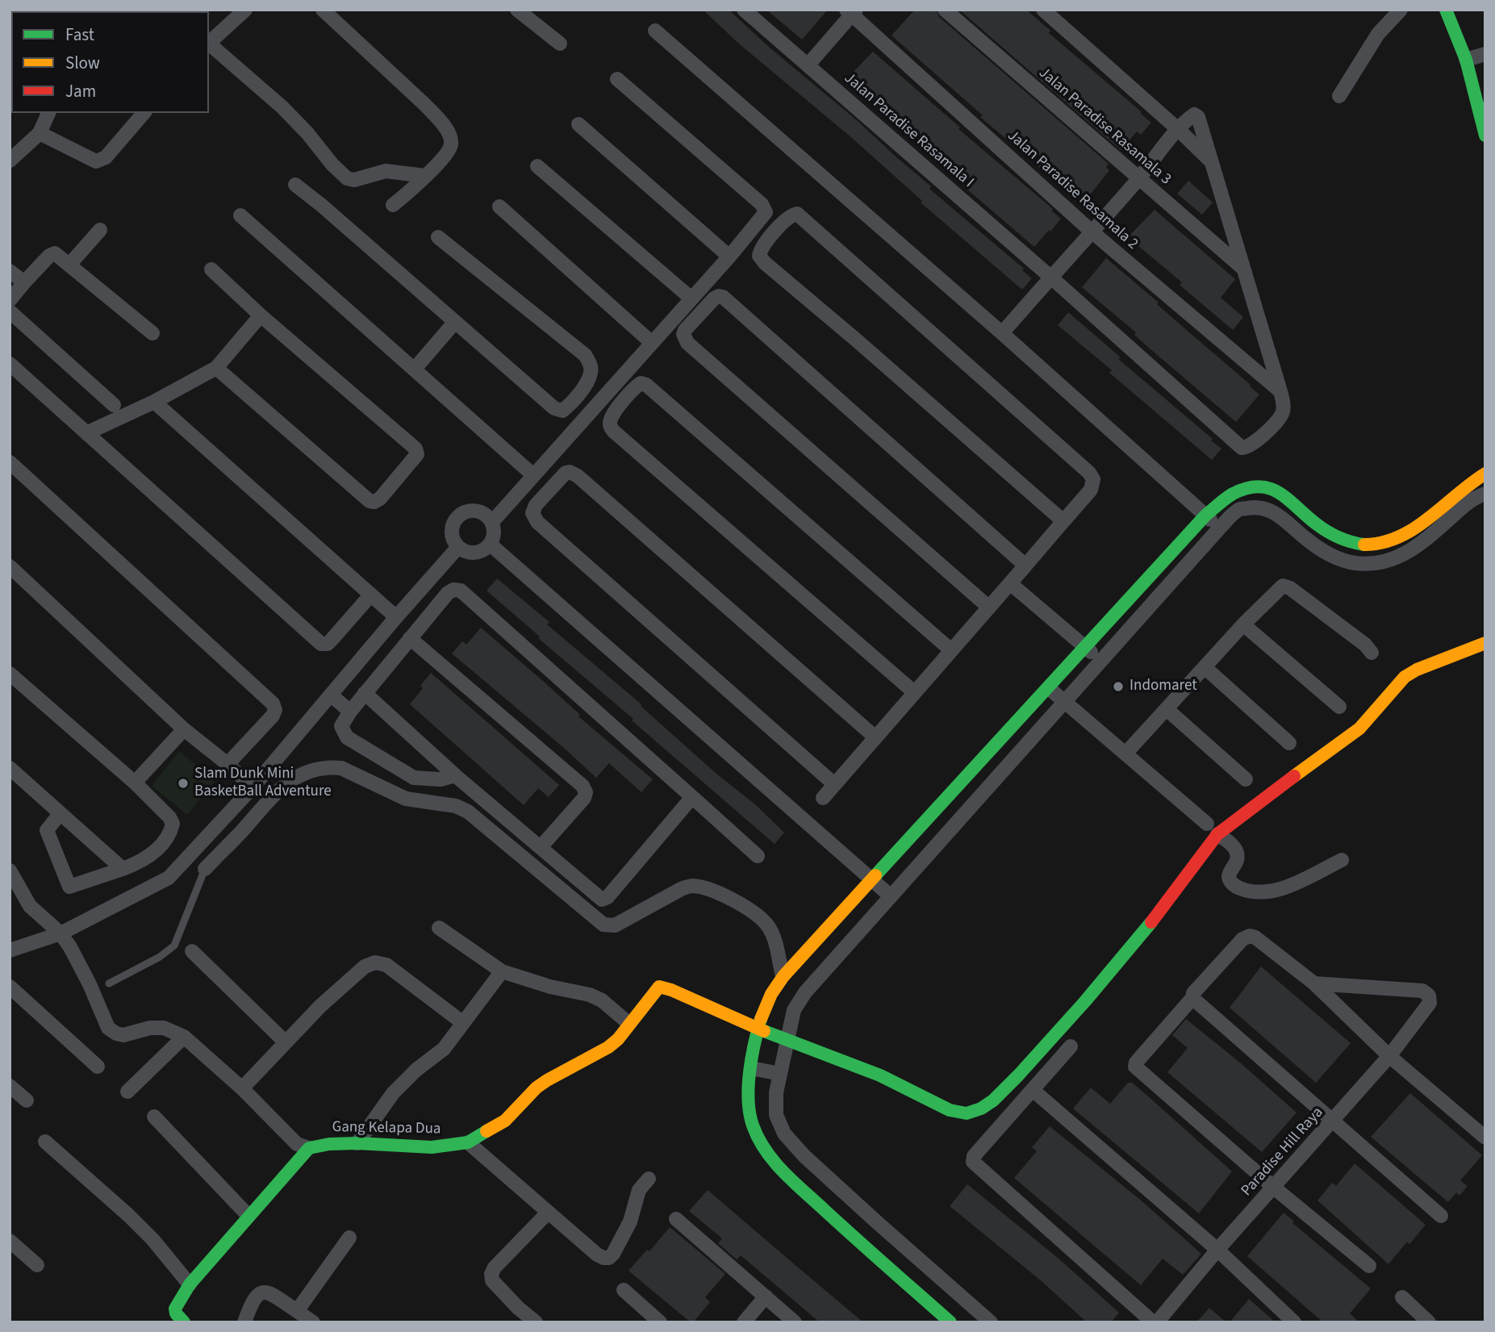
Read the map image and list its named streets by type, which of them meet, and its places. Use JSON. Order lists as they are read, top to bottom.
{
  "streets": {
    "street": [
      "Jalan Paradise Rasamala 3",
      "Jalan Paradise Rasamala I",
      "Jalan Paradise Rasamala 2",
      "Gang Kelapa Dua",
      "Paradise Hill Raya"
    ]
  },
  "crossings": [
    ["Jalan Paradise Rasamala I", "Jalan Paradise Rasamala 2"]
  ],
  "places": ["Indomaret", "Slam Dunk Mini BasketBall Adventure"],
  "legend": ["Fast", "Slow", "Jam"]
}
